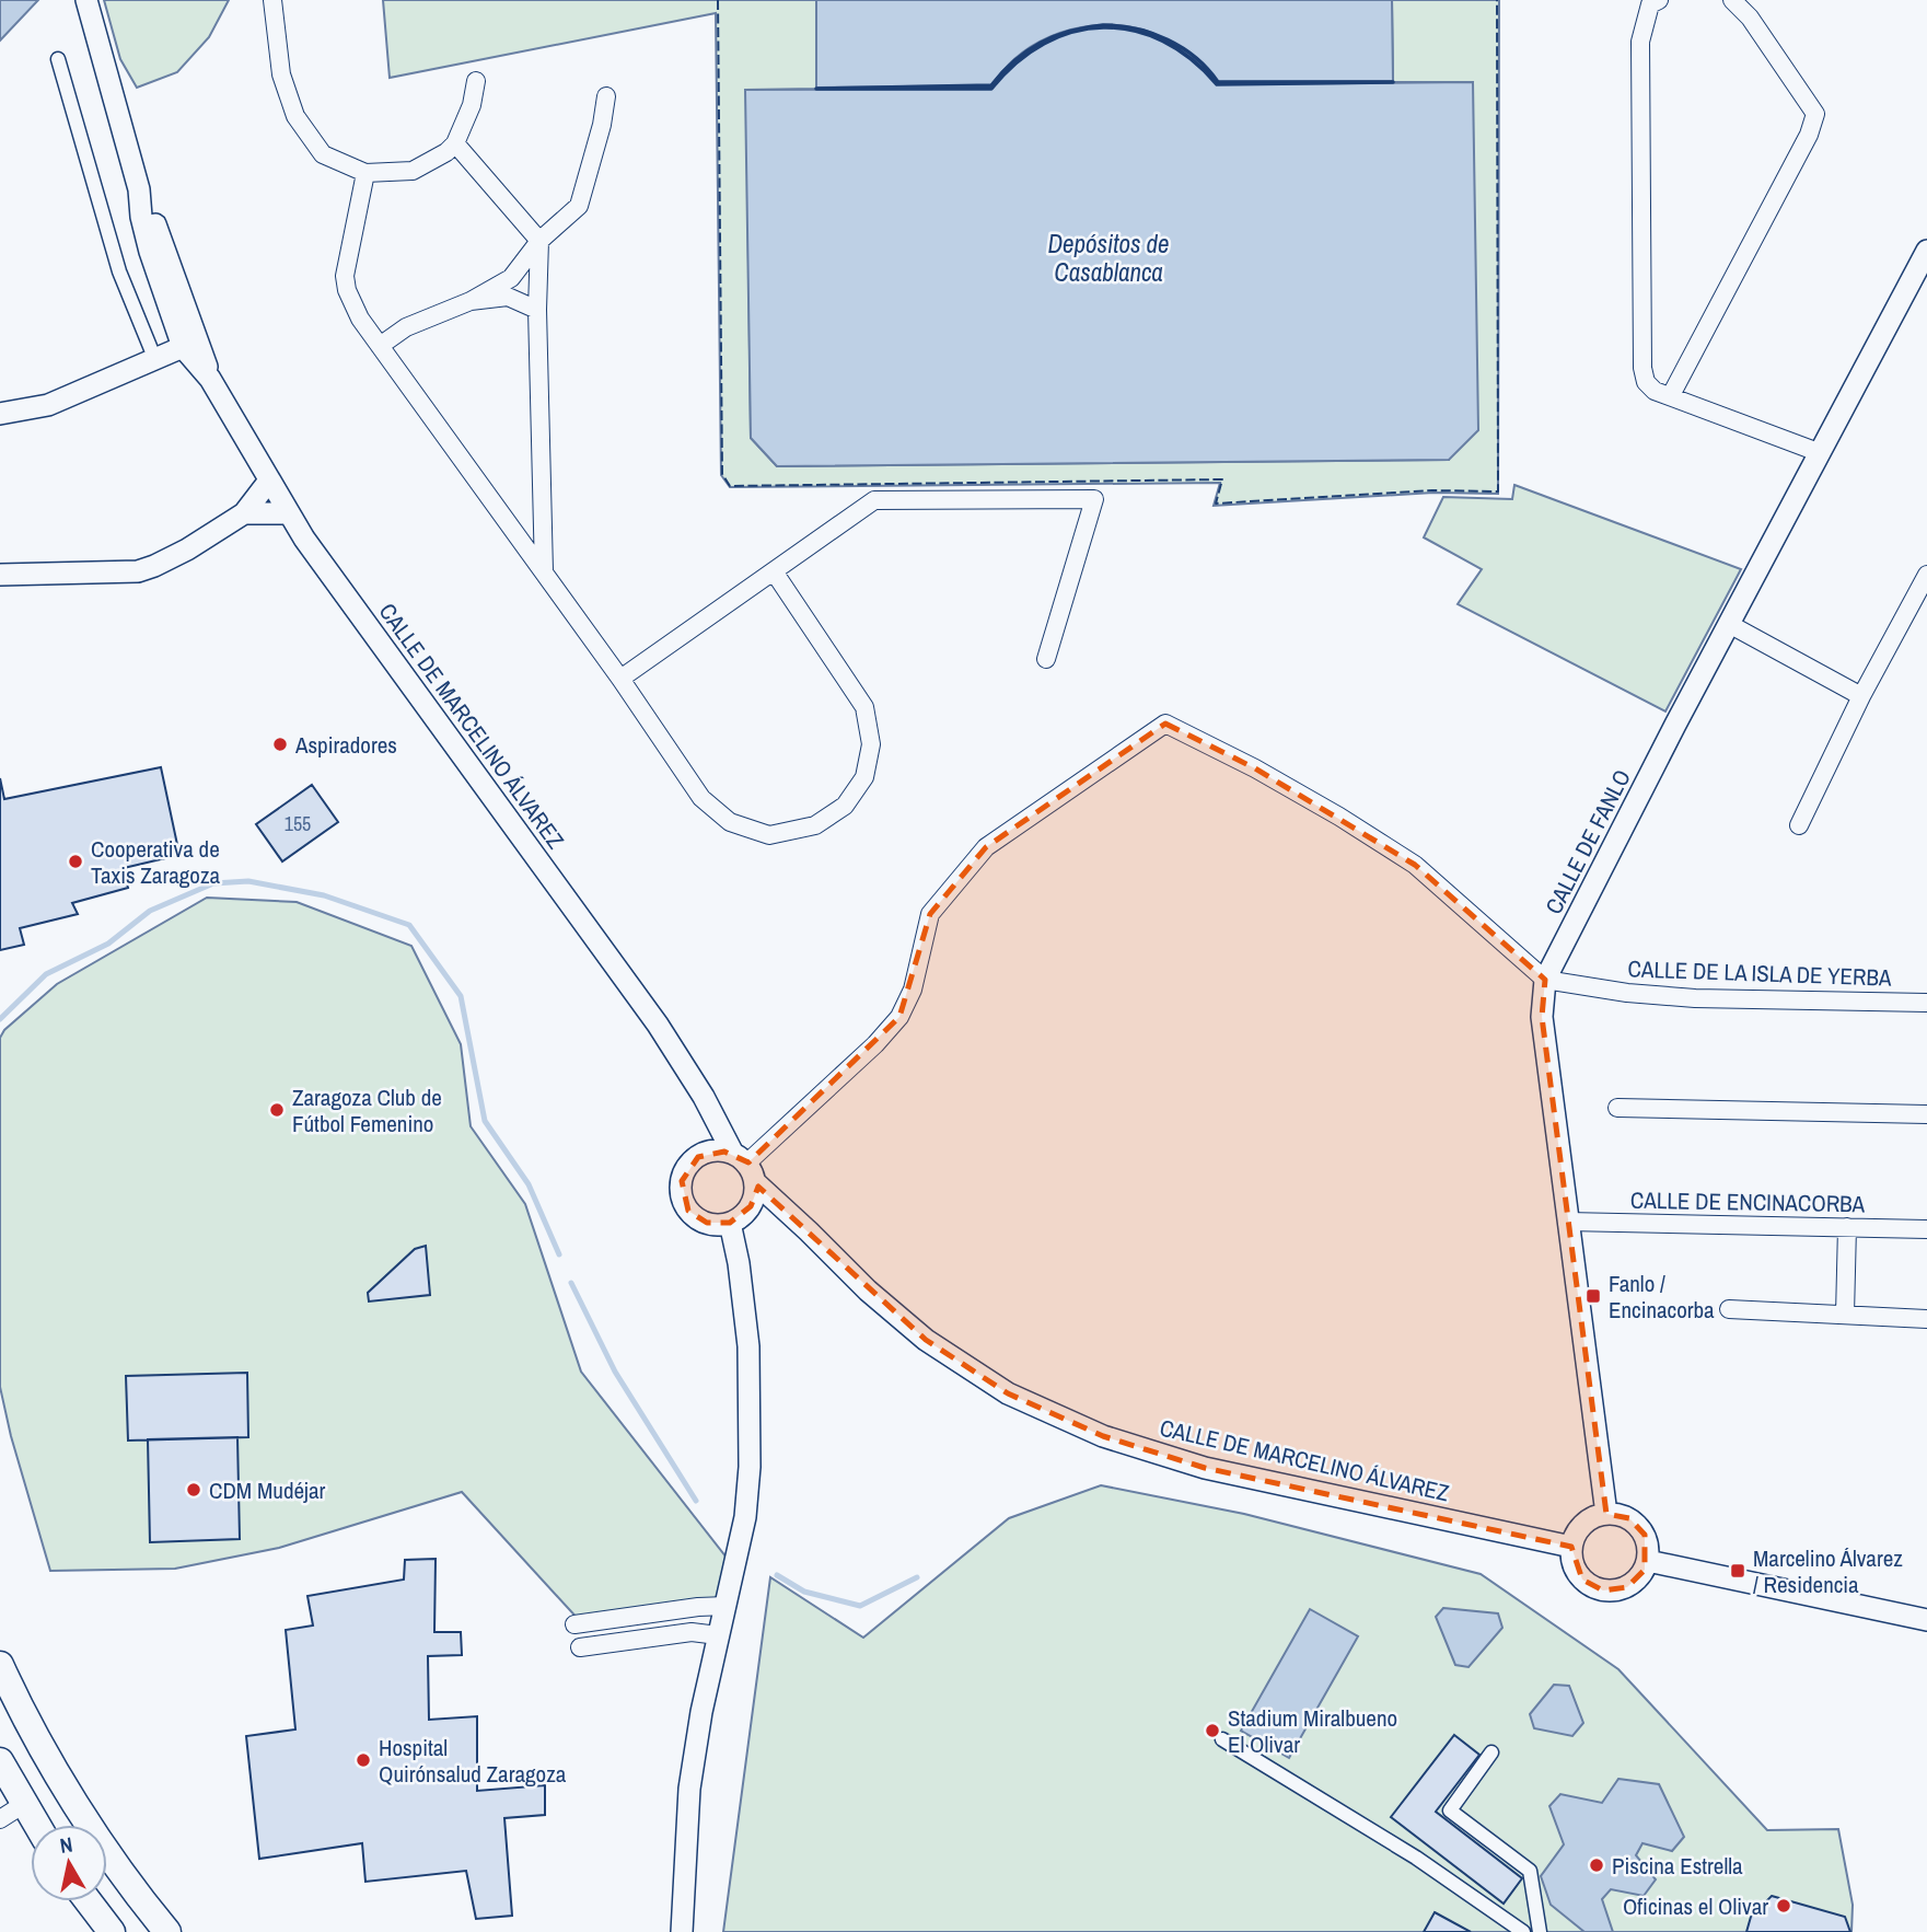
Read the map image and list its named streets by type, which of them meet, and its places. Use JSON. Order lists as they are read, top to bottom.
{
  "streets": {
    "street": [
      "CALLE DE MARCELINO ÁLVAREZ",
      "CALLE DE FANLO",
      "CALLE DE LA ISLA DE YERBA",
      "CALLE DE ENCINACORBA"
    ]
  },
  "crossings": [
    ["CALLE DE MARCELINO ÁLVAREZ", "CALLE DE FANLO"],
    ["CALLE DE FANLO", "CALLE DE LA ISLA DE YERBA"],
    ["CALLE DE FANLO", "CALLE DE ENCINACORBA"]
  ],
  "water": ["Depósitos de Casablanca"],
  "places": {
    "other": [
      "Aspiradores",
      "Cooperativa de Taxis Zaragoza",
      "Zaragoza Club de Fútbol Femenino",
      "CDM Mudéjar",
      "Stadium Miralbueno El Olivar",
      "Hospital Quirónsalud Zaragoza",
      "Piscina Estrella",
      "Oficinas el Olivar"
    ],
    "transit": ["Fanlo / Encinacorba", "Marcelino Álvarez / Residencia"]
  },
  "house_numbers": ["155"],
  "north": "top"
}
